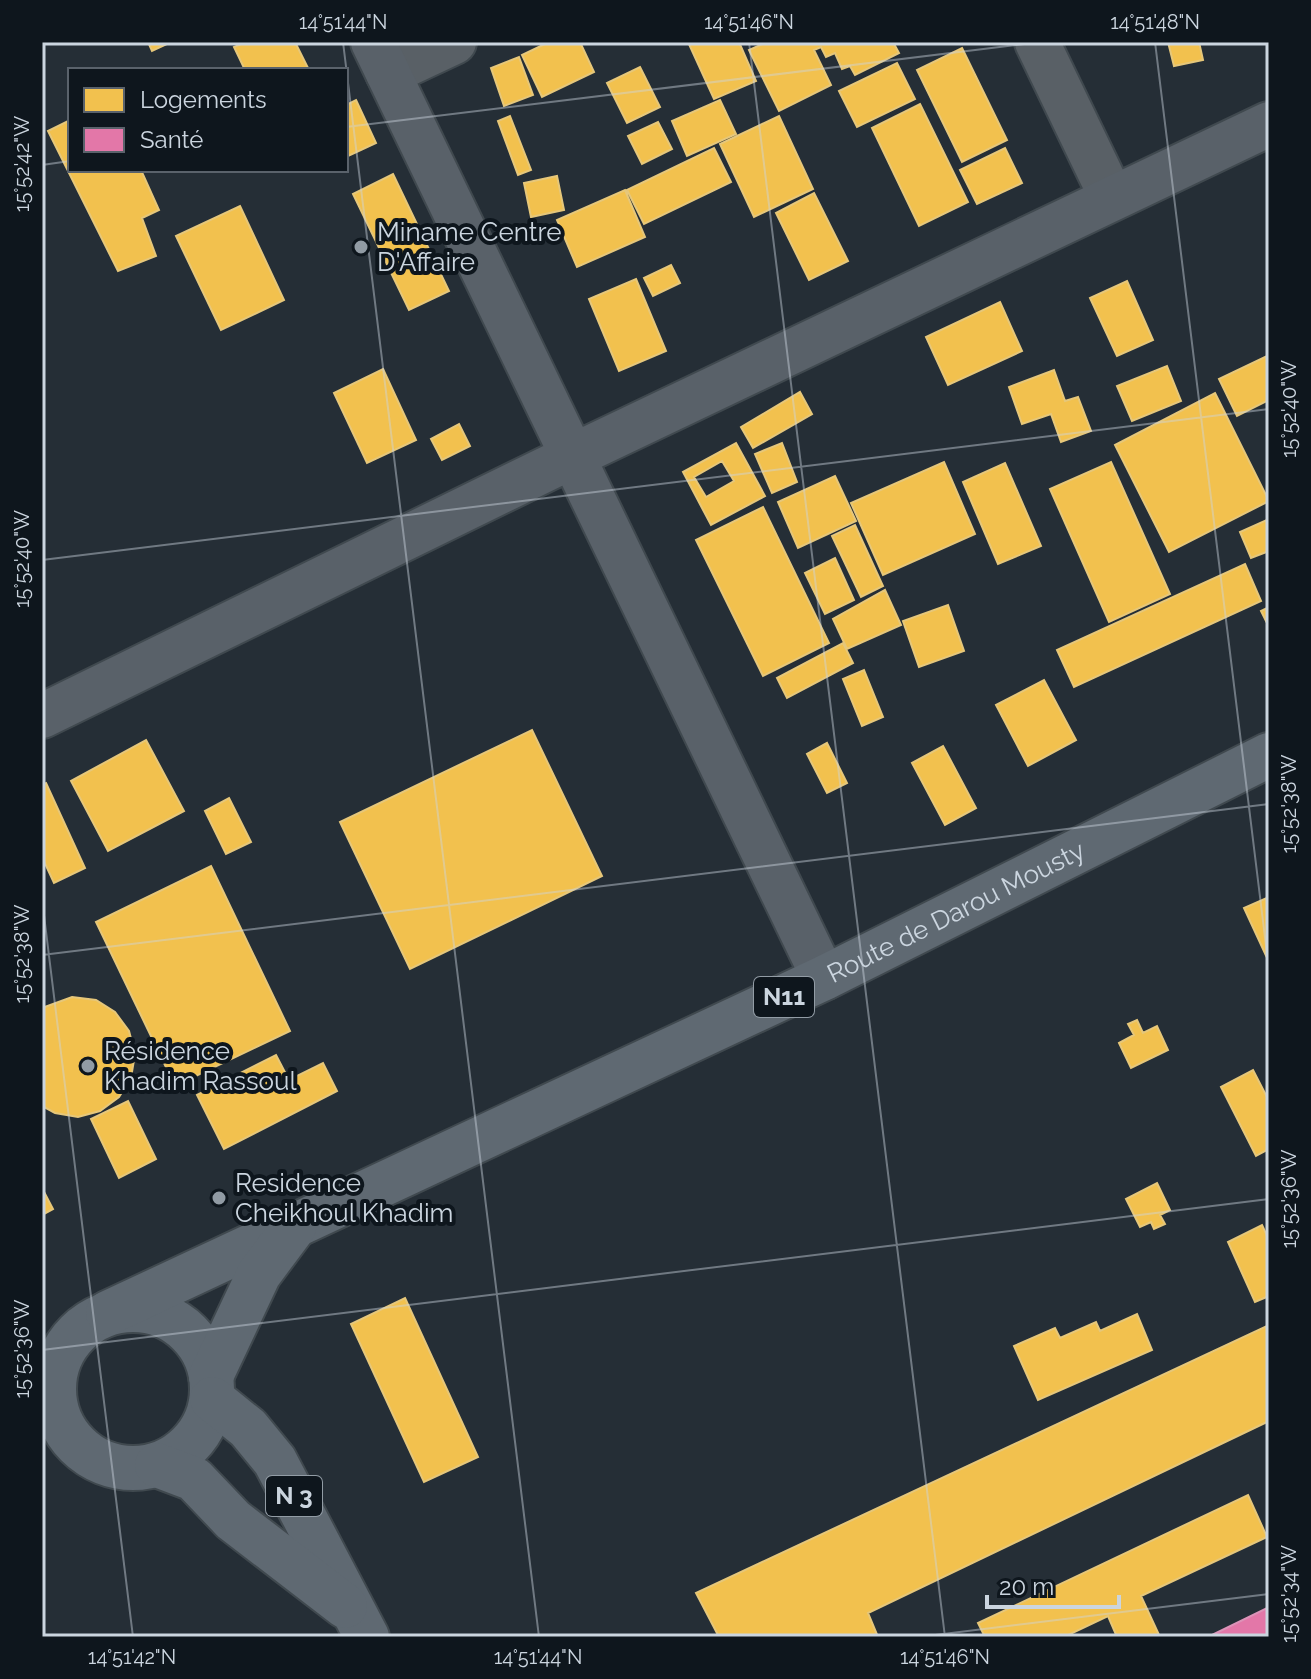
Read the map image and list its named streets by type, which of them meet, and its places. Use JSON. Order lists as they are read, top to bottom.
{
  "streets": {
    "main road": ["Route de Darou Mousty", "N11", "N 3"]
  },
  "crossings": [
    ["Route de Darou Mousty", "N 3"]
  ],
  "places": ["Miname Centre D'Affaire", "Résidence Khadim Rassoul", "Residence Cheikhoul Khadim"],
  "legend": ["Logements", "Santé"],
  "scale_bar": "20 m",
  "coordinates": [
    "14°51'44\"N",
    "14°51'46\"N",
    "14°51'48\"N",
    "15°52'42\"W",
    "15°52'40\"W",
    "15°52'38\"W",
    "15°52'36\"W",
    "15°52'34\"W",
    "14°51'42\"N"
  ]
}
